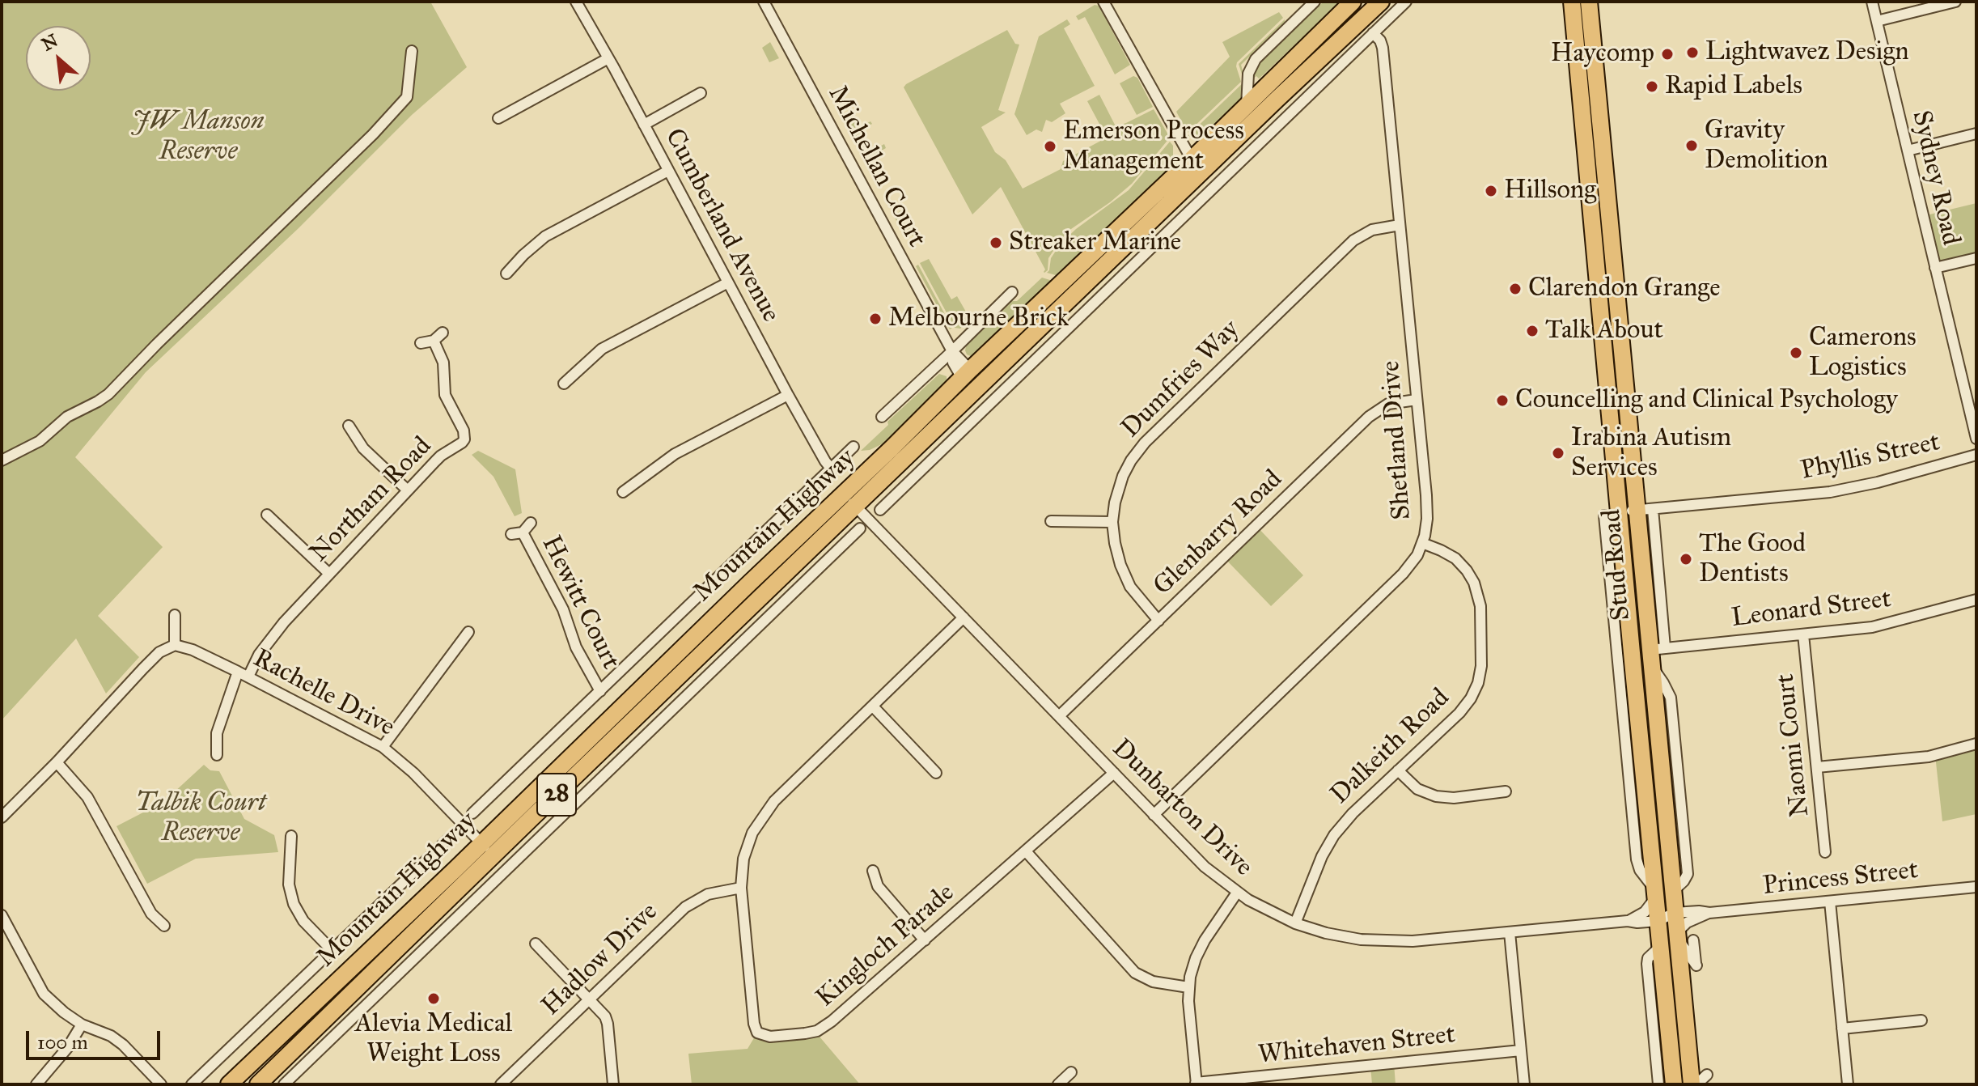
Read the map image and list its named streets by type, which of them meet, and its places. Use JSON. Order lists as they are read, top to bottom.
{
  "streets": {
    "main road": ["Mountain Highway", "Stud Road", "28"],
    "street": [
      "Michellan Court",
      "Sydney Road",
      "Cumberland Avenue",
      "Dumfries Way",
      "Shetland Drive",
      "Phyllis Street",
      "Northam Road",
      "Glenbarry Road",
      "Hewitt Court",
      "Leonard Street",
      "Rachelle Drive",
      "Naomi Court",
      "Dalkeith Road",
      "Dunbarton Drive",
      "Princess Street",
      "Kingloch Parade",
      "Hadlow Drive",
      "Whitehaven Street"
    ]
  },
  "crossings": [
    ["Michellan Court", "Mountain Highway"],
    ["Dumfries Way", "Shetland Drive"],
    ["Dumfries Way", "Glenbarry Road"],
    ["Shetland Drive", "Glenbarry Road"],
    ["Shetland Drive", "Dalkeith Road"],
    ["Shetland Drive", "Dunbarton Drive"],
    ["Phyllis Street", "Stud Road"],
    ["Northam Road", "Rachelle Drive"],
    ["Mountain Highway", "Rachelle Drive"],
    ["Mountain Highway", "Dunbarton Drive"],
    ["Glenbarry Road", "Dunbarton Drive"],
    ["Stud Road", "Leonard Street"],
    ["Stud Road", "Dunbarton Drive"],
    ["Stud Road", "Princess Street"],
    ["Leonard Street", "Naomi Court"],
    ["Dalkeith Road", "Dunbarton Drive"],
    ["Dunbarton Drive", "Princess Street"],
    ["Dunbarton Drive", "Kingloch Parade"],
    ["Kingloch Parade", "Hadlow Drive"]
  ],
  "parks": ["JW Manson Reserve", "Talbik Court Reserve"],
  "places": [
    "Lightwavez Design",
    "Haycomp",
    "Rapid Labels",
    "Gravity Demolition",
    "Emerson Process Management",
    "Hillsong",
    "Streaker Marine",
    "Clarendon Grange",
    "Melbourne Brick",
    "Talk About",
    "Camerons Logistics",
    "Councelling and Clinical Psychology",
    "Irabina Autism Services",
    "The Good Dentists",
    "Alevia Medical Weight Loss"
  ],
  "scale_bar": "100 m",
  "north": "top left"
}
